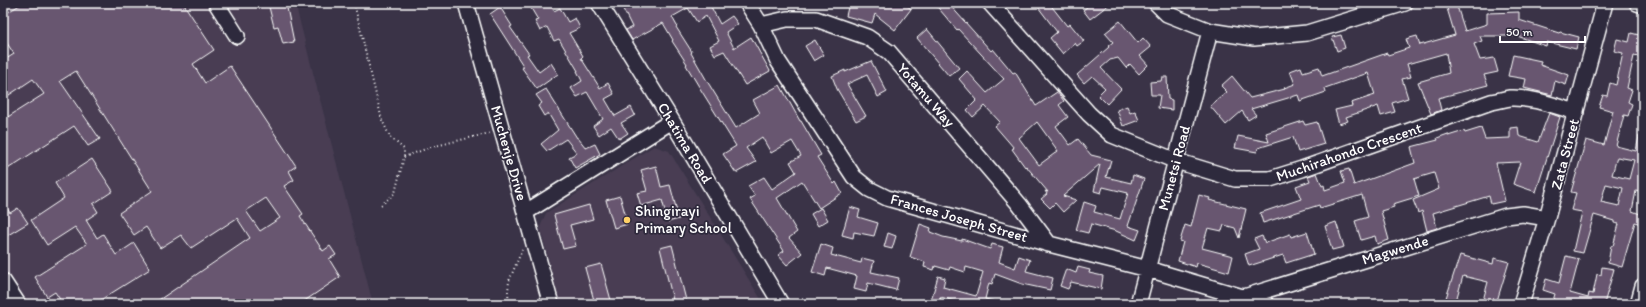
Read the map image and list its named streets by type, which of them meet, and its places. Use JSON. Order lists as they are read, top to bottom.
{
  "streets": {
    "street": [
      "Yotamu Way",
      "Chatima Road",
      "Muchirahondo Crescent",
      "Muchenje Drive",
      "Zata Street",
      "Munetsi Road",
      "Frances Joseph Street",
      "Magwende"
    ]
  },
  "crossings": [
    ["Yotamu Way", "Frances Joseph Street"],
    ["Muchirahondo Crescent", "Zata Street"],
    ["Muchirahondo Crescent", "Munetsi Road"],
    ["Zata Street", "Magwende"],
    ["Munetsi Road", "Frances Joseph Street"],
    ["Frances Joseph Street", "Magwende"]
  ],
  "places": ["Shingirayi Primary School"],
  "scale_bar": "50 m"
}
